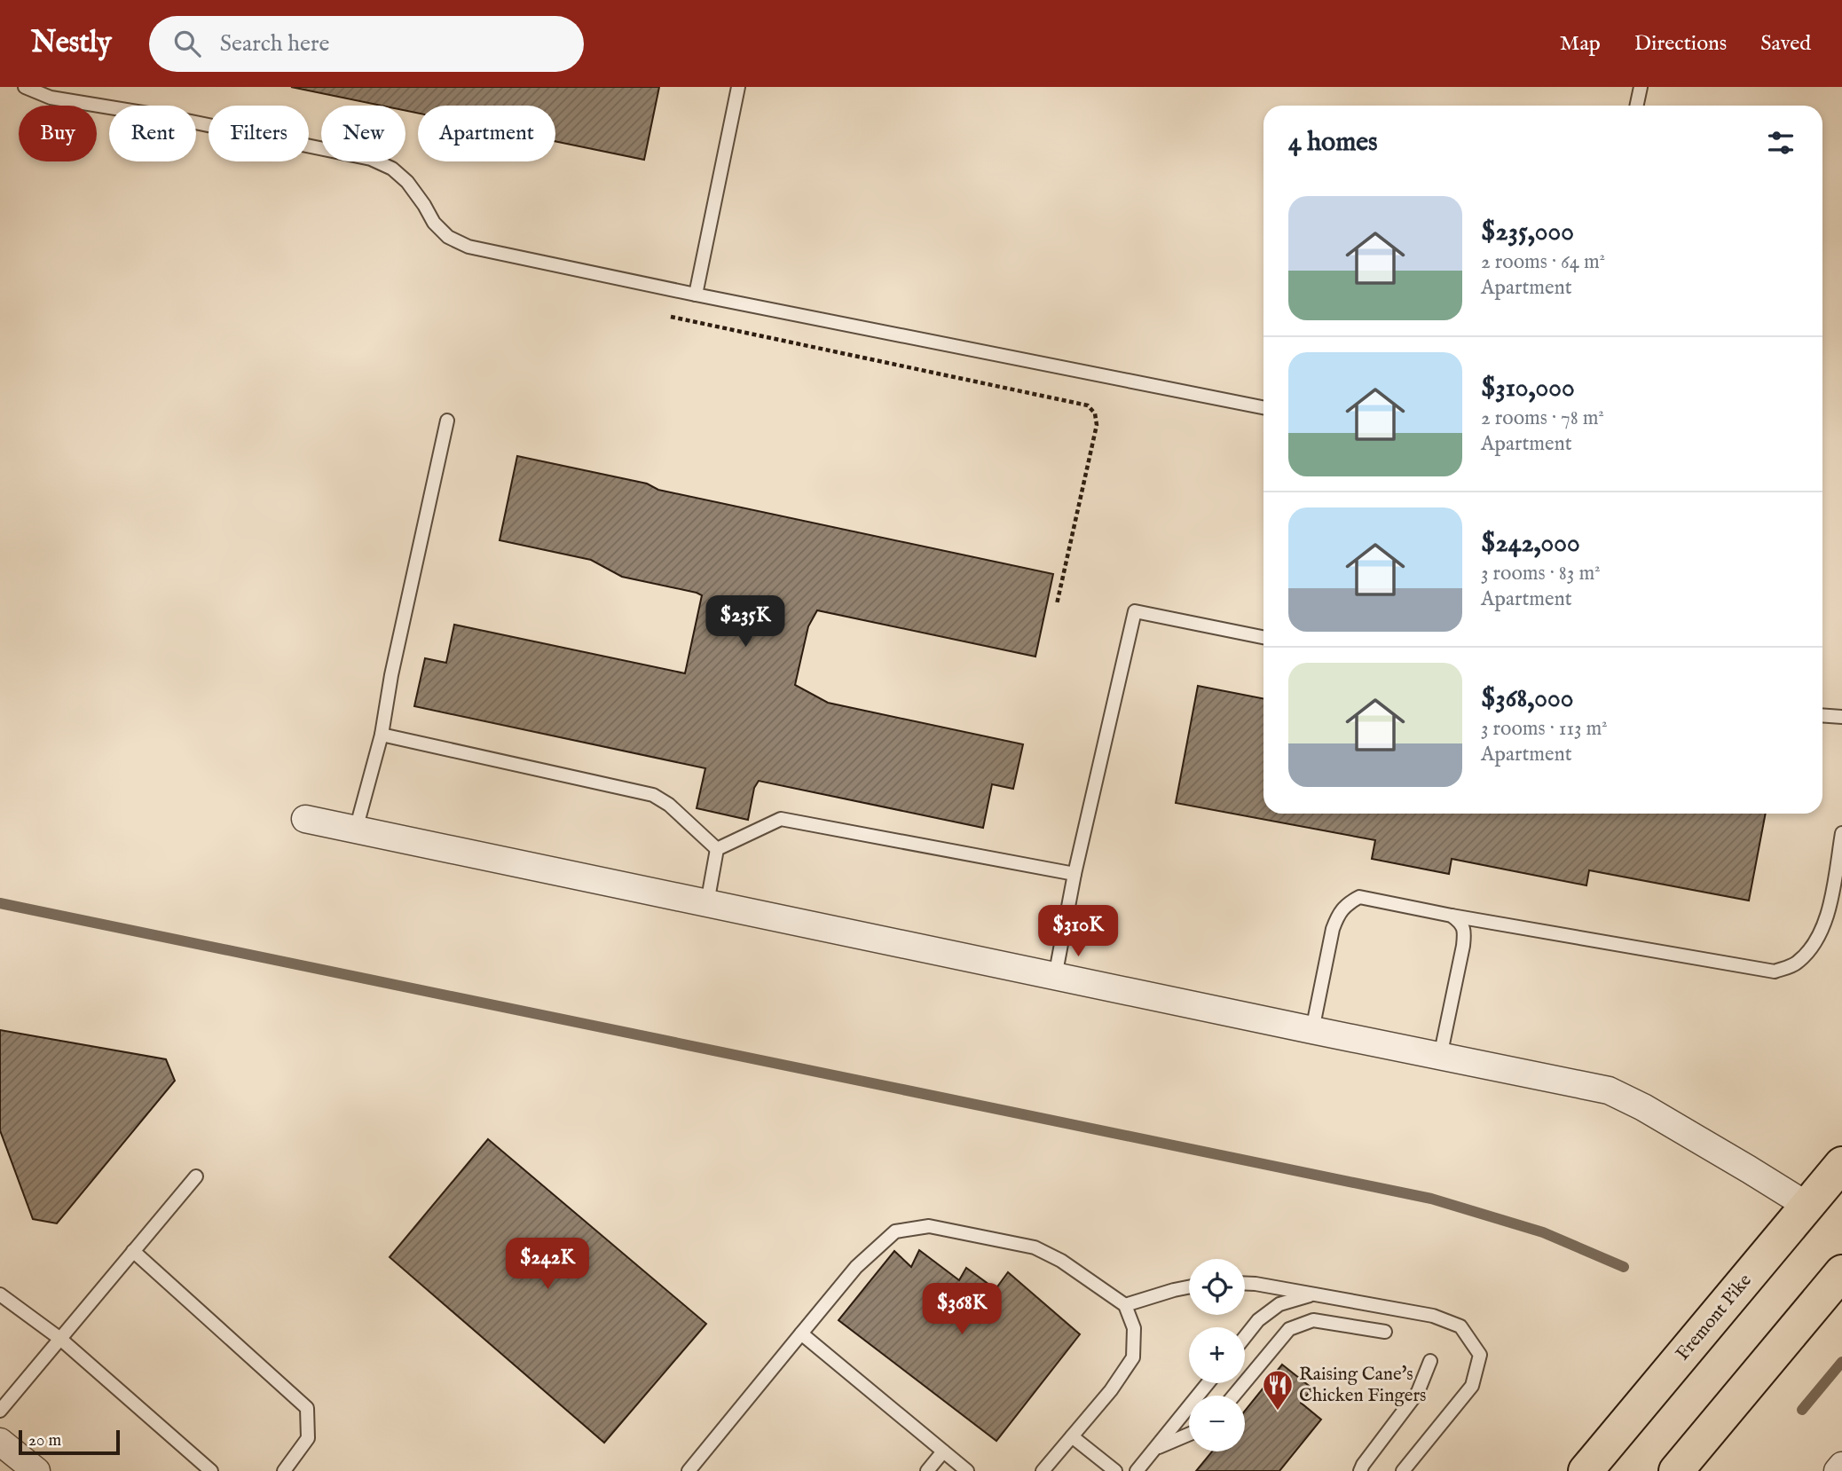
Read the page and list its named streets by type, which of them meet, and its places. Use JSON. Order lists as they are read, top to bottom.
{
  "streets": {
    "highway": ["Fremont Pike"]
  },
  "places": {
    "restaurant": ["Raising Cane's Chicken Fingers"]
  },
  "scale_bar": "20 m",
  "page": {
    "header": "Nestly",
    "search": "Search here",
    "nav": ["Map", "Directions", "Saved"],
    "chip": [
      "Buy",
      "Rent",
      "Filters",
      "New",
      "Apartment"
    ],
    "heading": "4 homes",
    "list": [
      {
        "name": "$235,000",
        "note": "2 rooms · 64 m² · Apartment"
      },
      {
        "name": "$310,000",
        "note": "2 rooms · 78 m² · Apartment"
      },
      {
        "name": "$242,000",
        "note": "3 rooms · 83 m² · Apartment"
      },
      {
        "name": "$368,000",
        "note": "3 rooms · 113 m² · Apartment"
      }
    ],
    "price": [
      "$235K",
      "$310K",
      "$242K",
      "$368K"
    ],
    "map_buttons": ["+", "−"],
    "scale": "20 m"
  }
}
